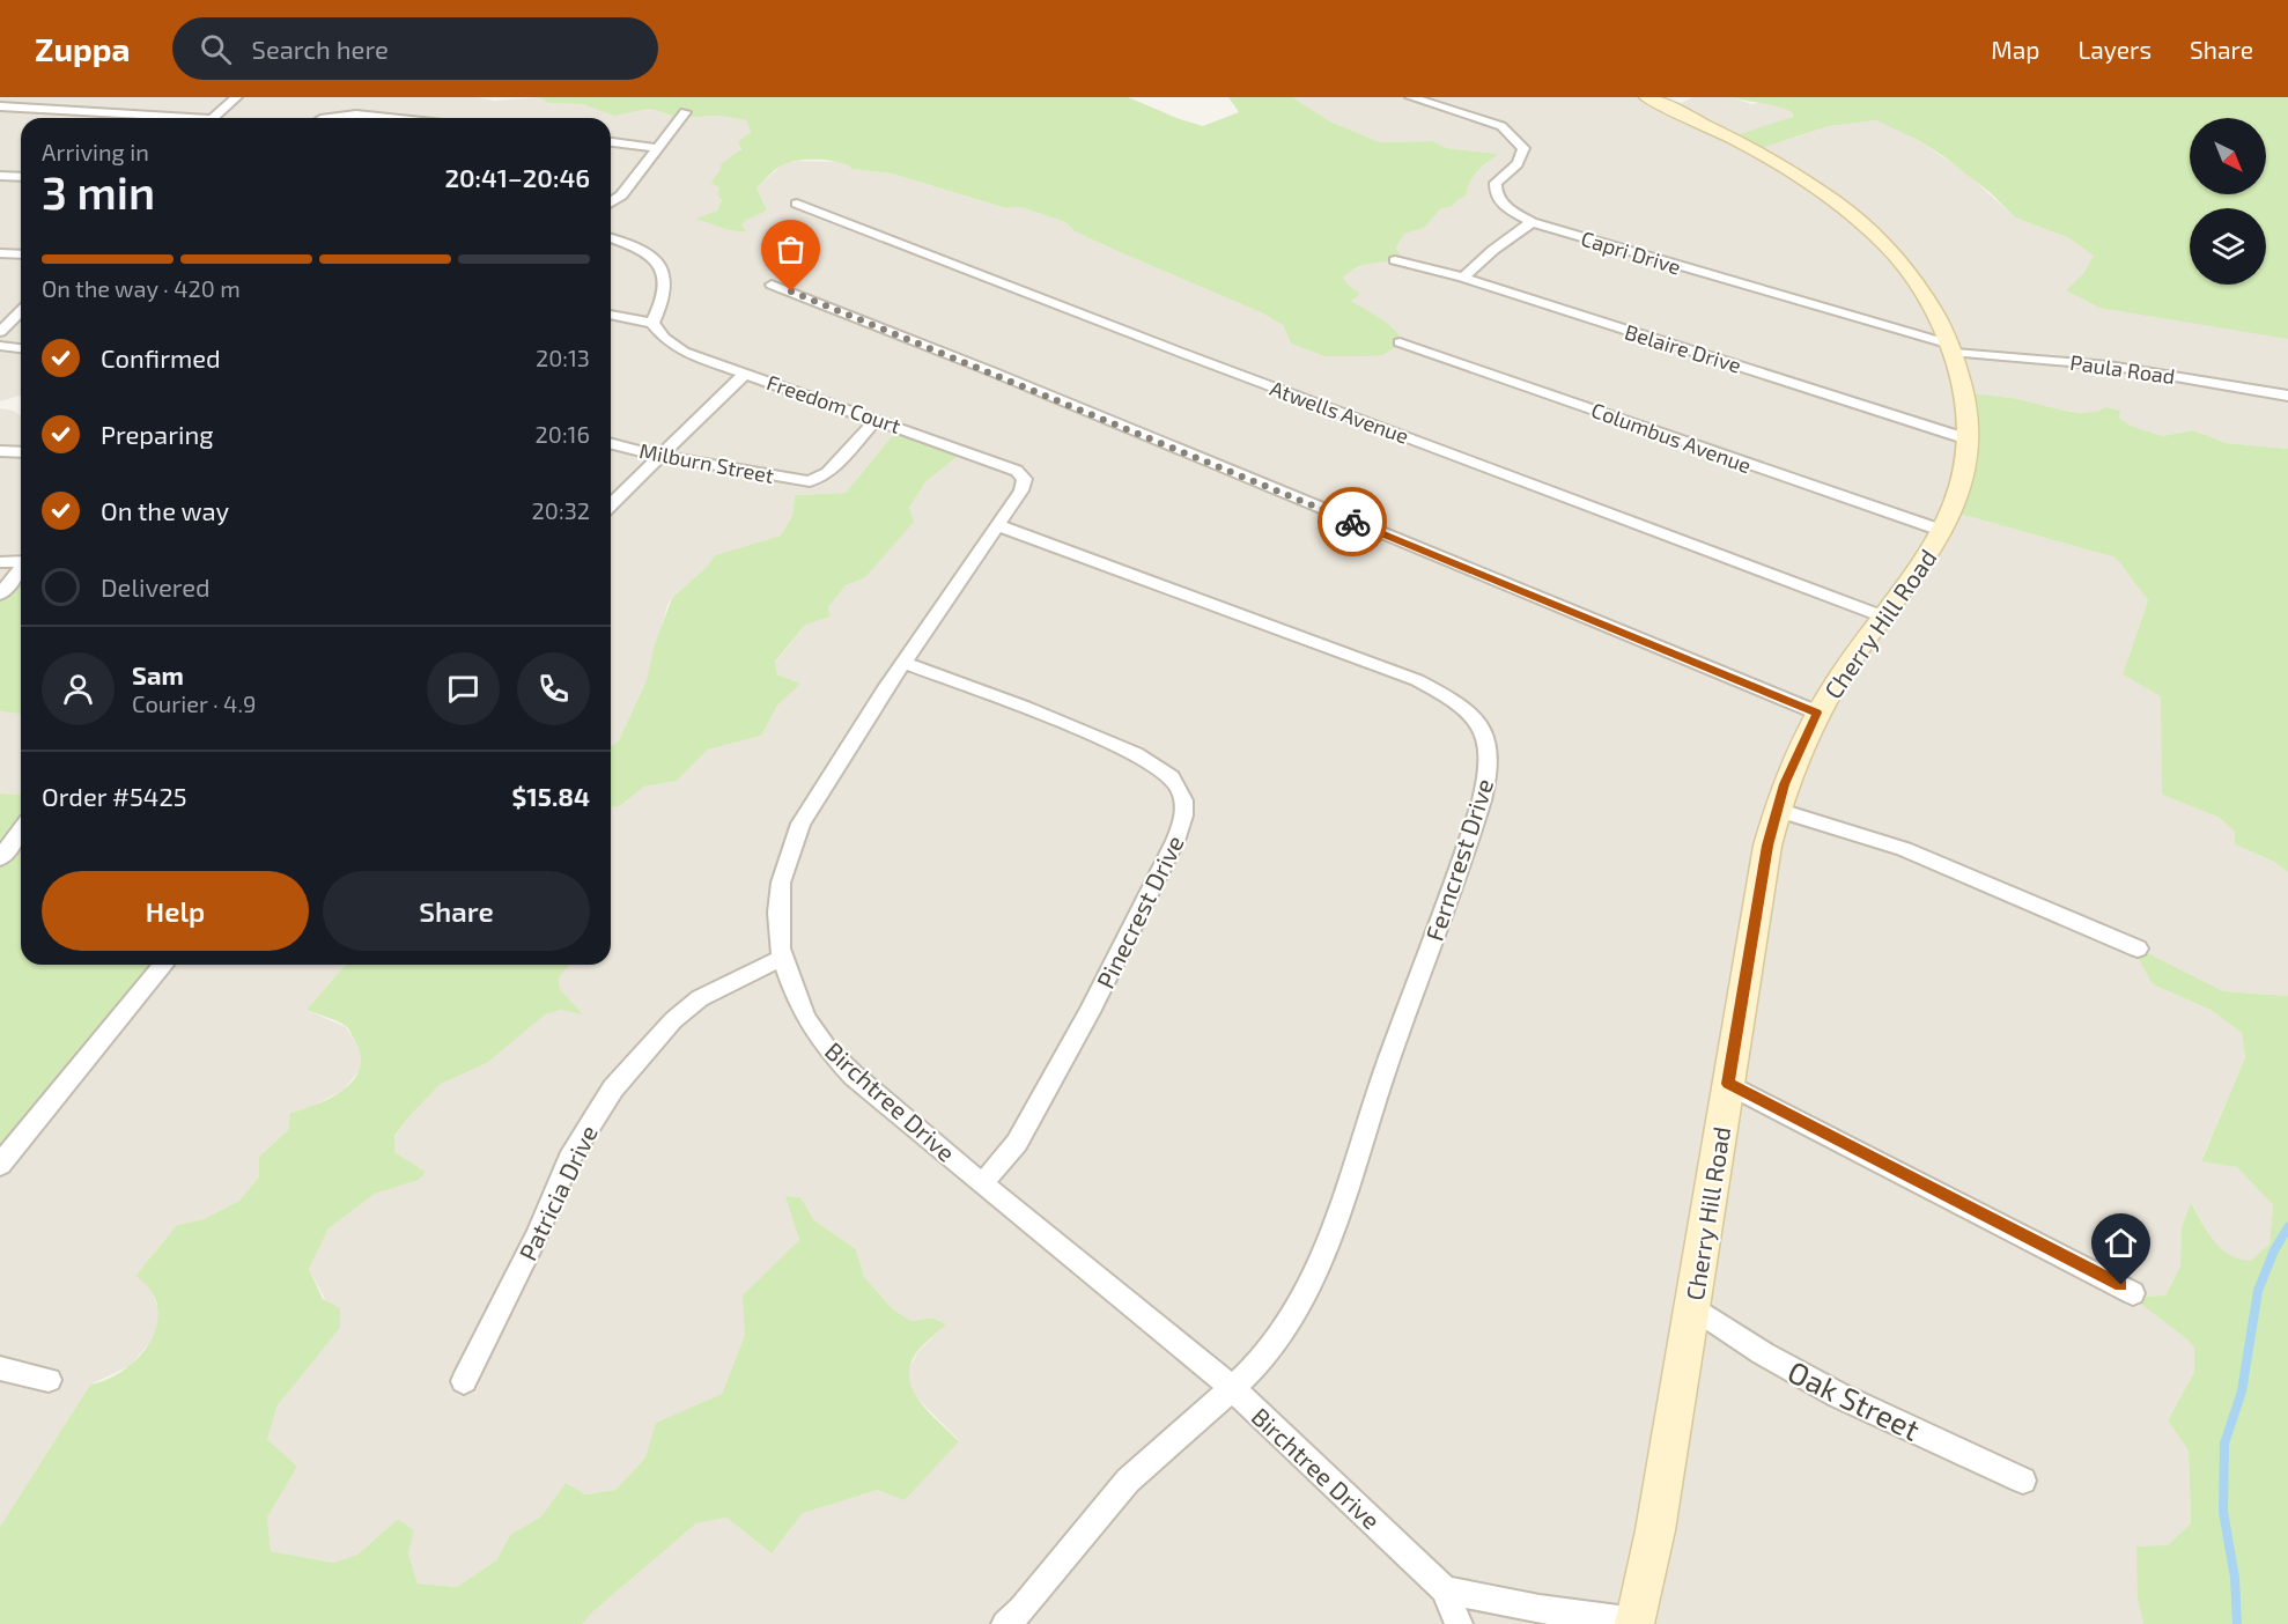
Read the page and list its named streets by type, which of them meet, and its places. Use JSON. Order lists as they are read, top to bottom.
{
  "streets": {
    "main road": ["Cherry Hill Road"],
    "street": [
      "Capri Drive",
      "Belaire Drive",
      "Paula Road",
      "Freedom Court",
      "Atwells Avenue",
      "Columbus Avenue",
      "Milburn Street",
      "Ferncrest Drive",
      "Pinecrest Drive",
      "Birchtree Drive",
      "Patricia Drive",
      "Oak Street"
    ]
  },
  "crossings": [
    ["Capri Drive", "Paula Road"],
    ["Capri Drive", "Cherry Hill Road"],
    ["Belaire Drive", "Cherry Hill Road"],
    ["Paula Road", "Cherry Hill Road"],
    ["Freedom Court", "Milburn Street"],
    ["Freedom Court", "Birchtree Drive"],
    ["Atwells Avenue", "Cherry Hill Road"],
    ["Columbus Avenue", "Cherry Hill Road"],
    ["Cherry Hill Road", "Birchtree Drive"],
    ["Cherry Hill Road", "Oak Street"],
    ["Ferncrest Drive", "Birchtree Drive"],
    ["Pinecrest Drive", "Birchtree Drive"],
    ["Birchtree Drive", "Patricia Drive"]
  ],
  "north": "bottom right",
  "page": {
    "header": "Zuppa",
    "search": "Search here",
    "nav": ["Map", "Layers", "Share"],
    "heading": ["3 min", "Arriving in", "20:41–20:46"],
    "panel": [
      "Sam",
      "Courier · 4.9",
      "Order #5425",
      "$15.84"
    ],
    "bar": "On the way · 420 m",
    "list": [
      ["Confirmed", "20:13"],
      ["Preparing", "20:16"],
      ["On the way", "20:32"],
      "Delivered"
    ],
    "buttons": ["Help", "Share"]
  }
}
